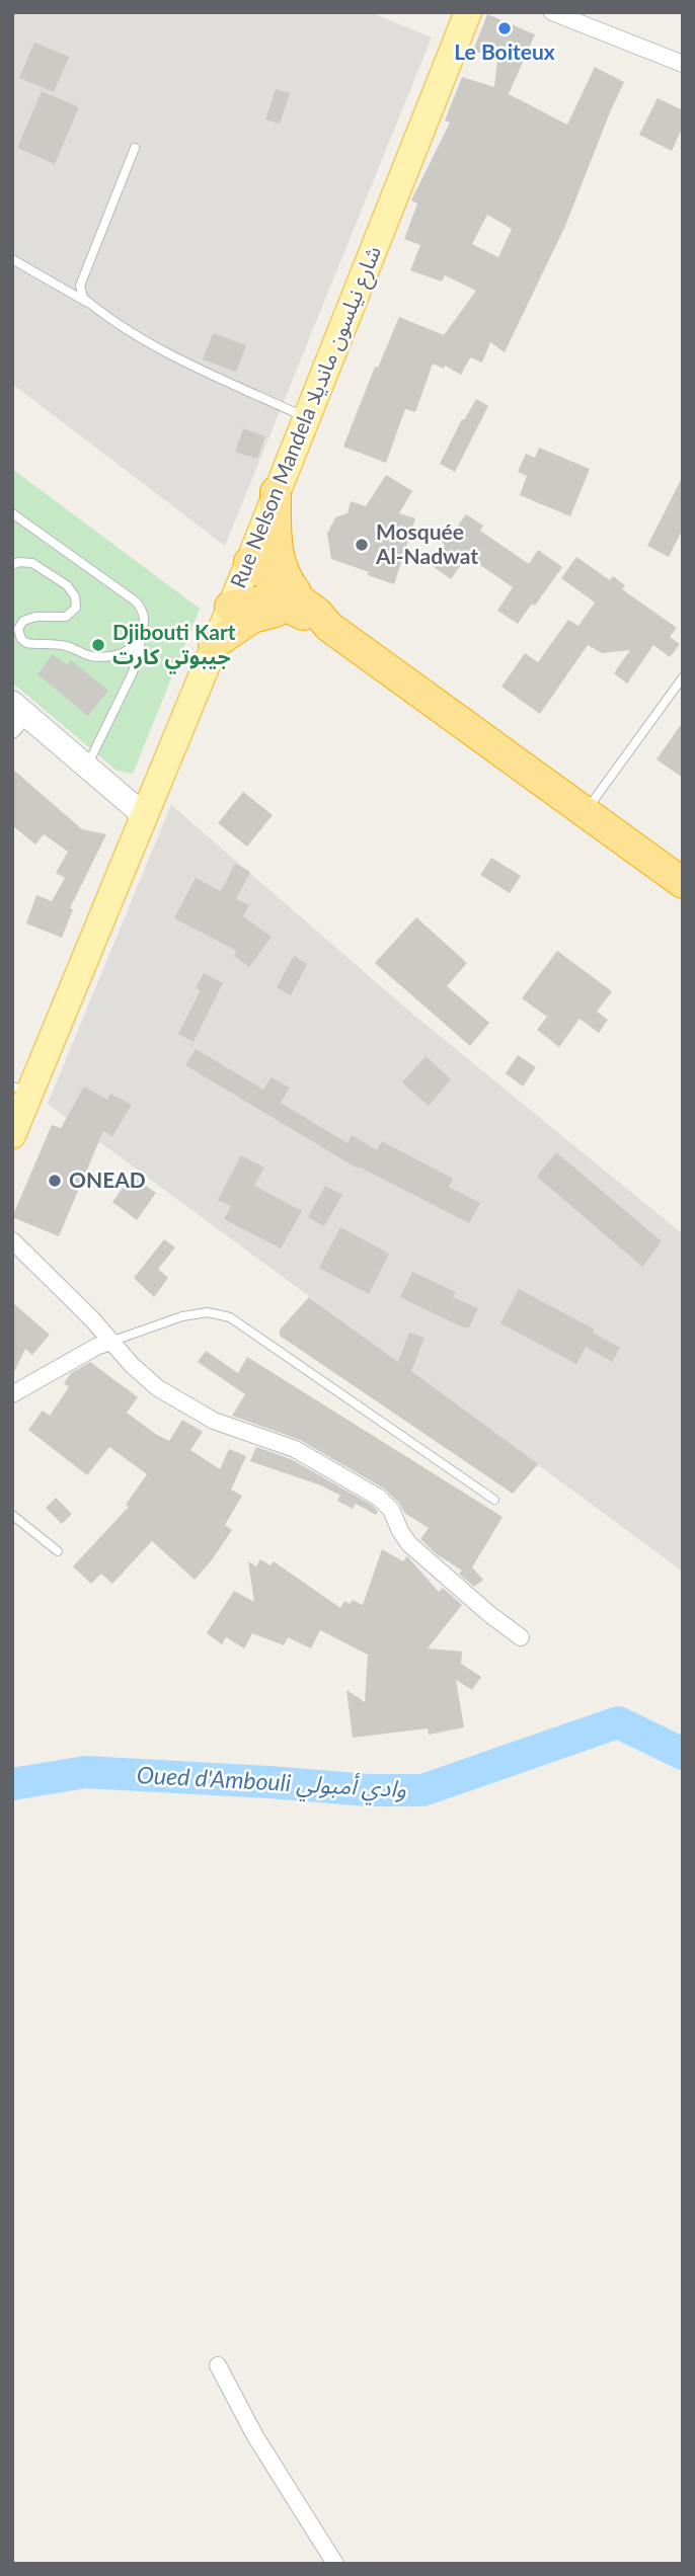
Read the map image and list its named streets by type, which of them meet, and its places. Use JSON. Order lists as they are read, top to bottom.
{
  "streets": {
    "main road": ["Rue Nelson Mandela شارع نيلسون مانديلا"]
  },
  "water": ["Oued d'Ambouli وادي أمبولي"],
  "places": [
    "Le Boiteux",
    "Mosquée Al-Nadwat",
    "Djibouti Kart جيبوتي كارت",
    "ONEAD"
  ]
}
